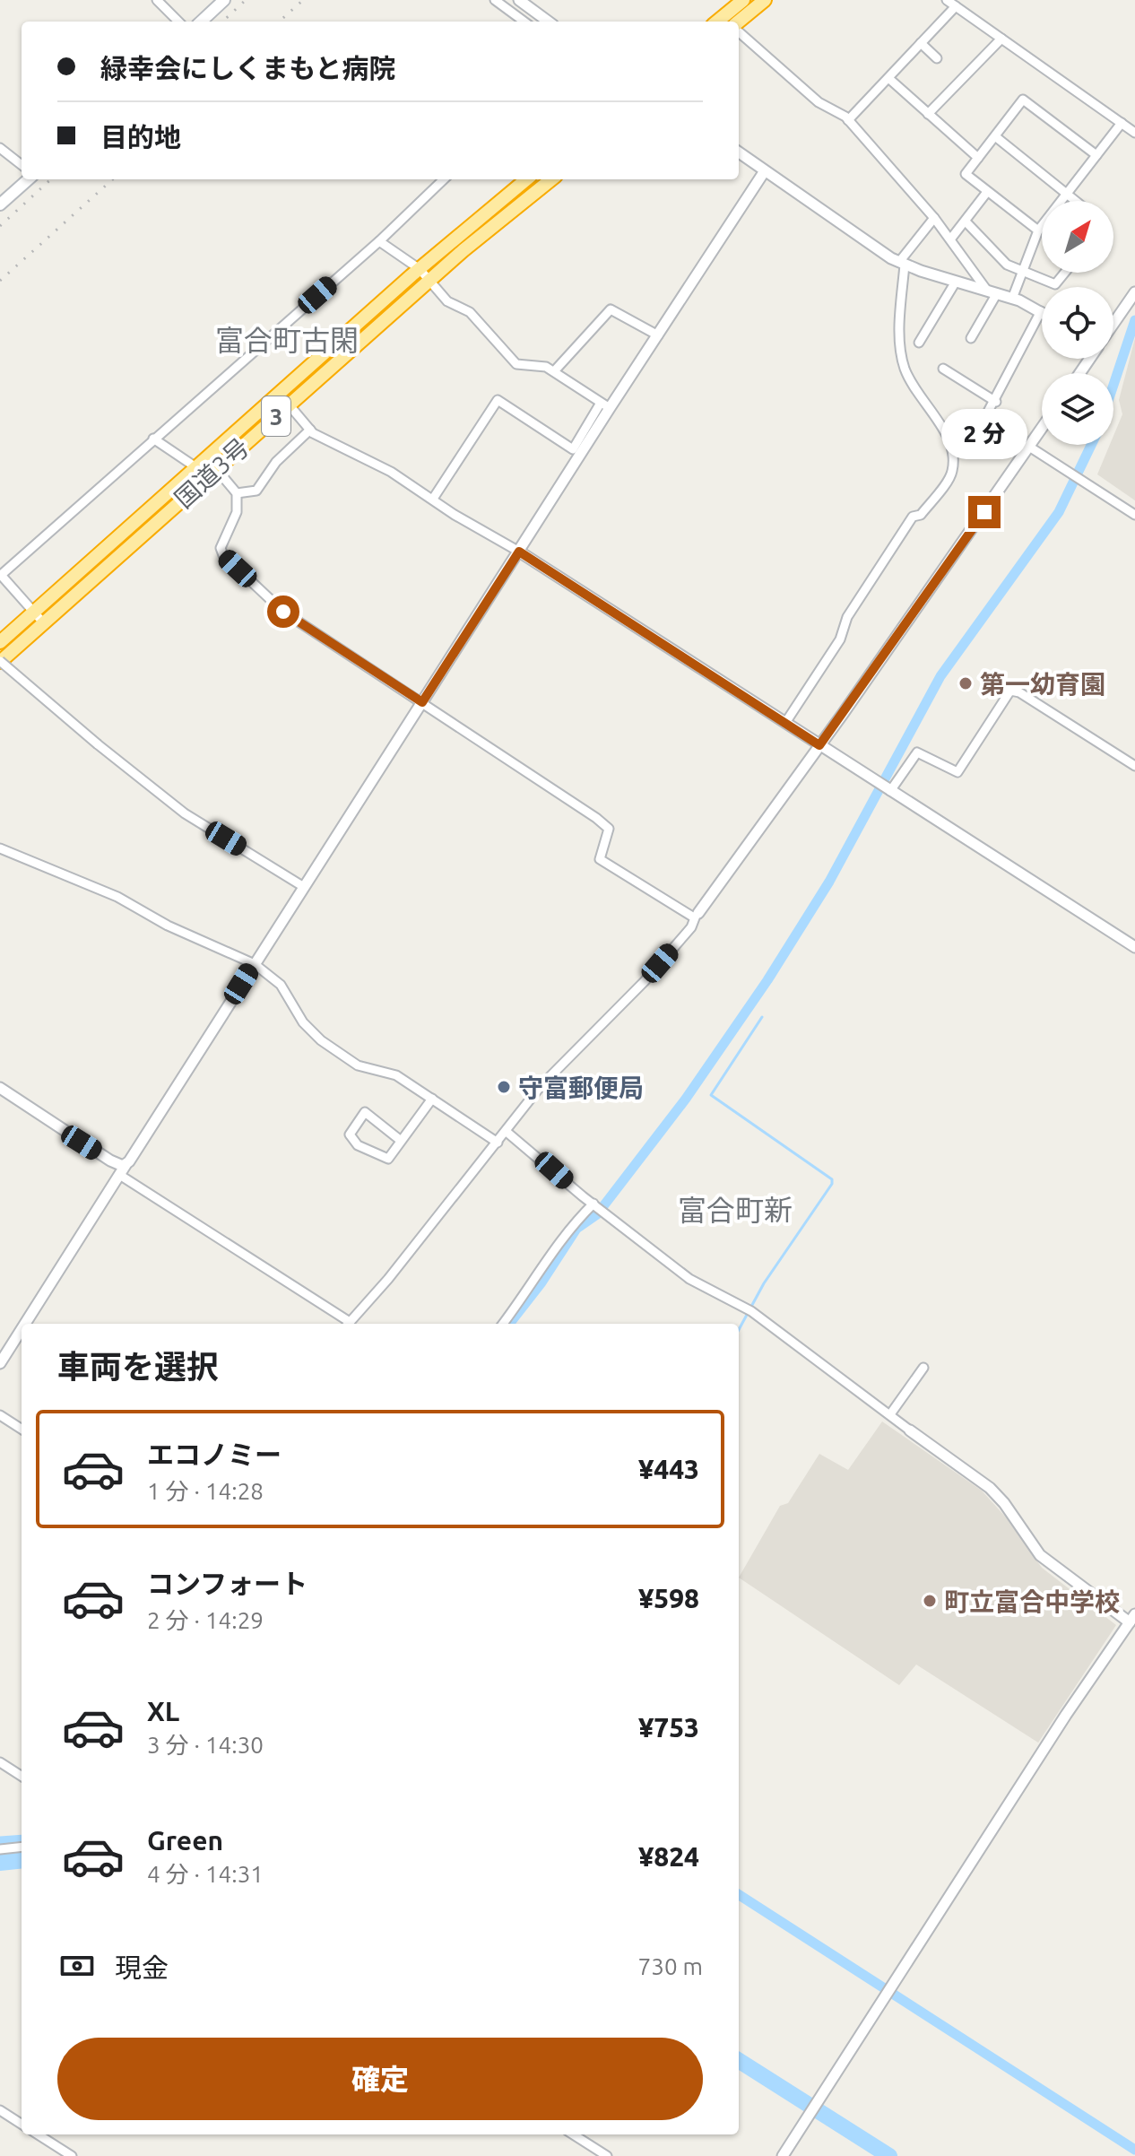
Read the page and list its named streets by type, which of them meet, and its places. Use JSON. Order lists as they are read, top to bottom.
{
  "streets": {
    "highway": ["3", "国道3号"]
  },
  "districts": ["富合町古閑", "富合町新"],
  "places": ["第一幼育園", "守富郵便局", "町立富合中学校"],
  "north": "top right",
  "page": {
    "banner": ["緑幸会にしくまもと病院", "目的地"],
    "bubble": "2 分",
    "heading": "車両を選択",
    "list": [
      {
        "name": "エコノミー",
        "note": "1 分 · 14:28",
        "value": "¥443"
      },
      {
        "name": "コンフォート",
        "note": "2 分 · 14:29",
        "value": "¥598"
      },
      {
        "name": "XL",
        "note": "3 分 · 14:30",
        "value": "¥753"
      },
      {
        "name": "Green",
        "note": "4 分 · 14:31",
        "value": "¥824"
      }
    ],
    "pay": ["現金", "730 m"],
    "buttons": "確定"
  }
}
